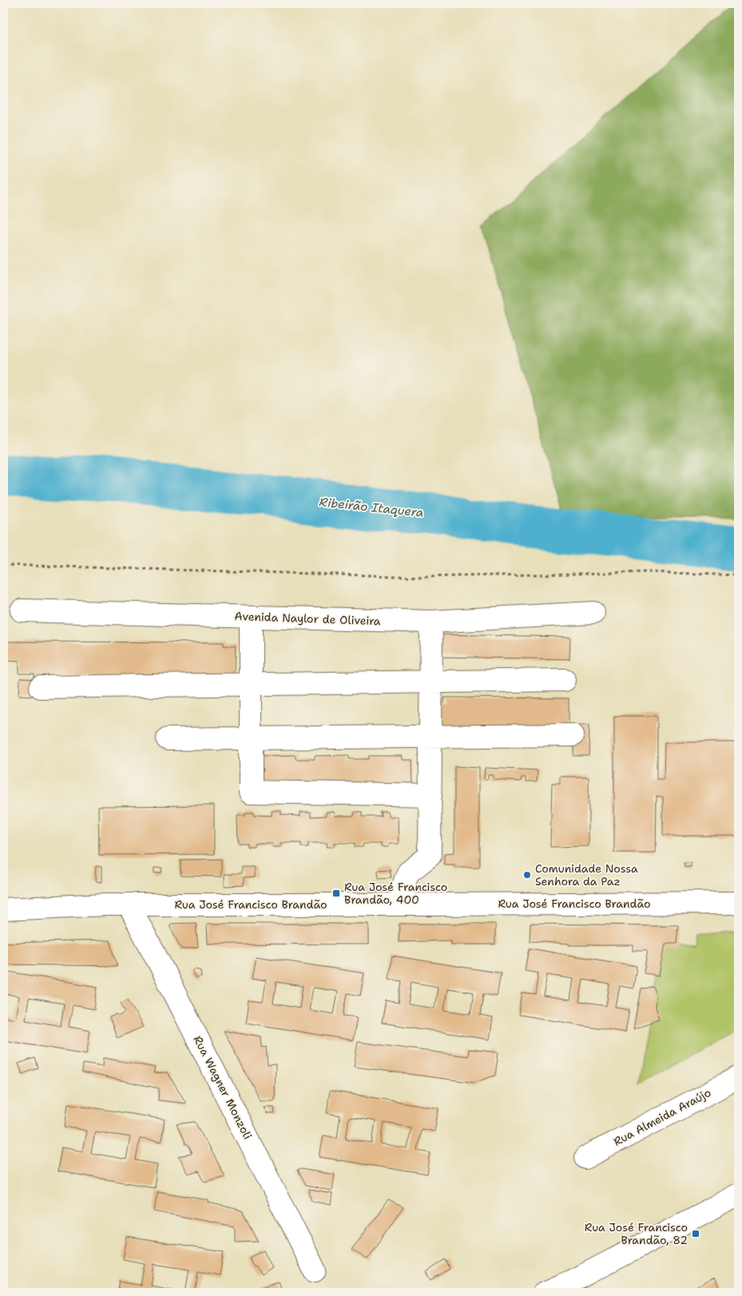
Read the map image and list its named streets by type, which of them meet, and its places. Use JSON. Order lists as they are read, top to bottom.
{
  "streets": {
    "street": [
      "Avenida Naylor de Oliveira",
      "Rua José Francisco Brandão",
      "Rua Wagner Monzoli",
      "Rua Almeida Araújo"
    ]
  },
  "crossings": [
    ["Rua José Francisco Brandão", "Rua Wagner Monzoli"]
  ],
  "water": ["Ribeirão Itaquera"],
  "places": {
    "other": ["Comunidade Nossa Senhora da Paz"],
    "transit": ["Rua José Francisco Brandão, 400", "Rua José Francisco Brandão, 82"]
  }
}
